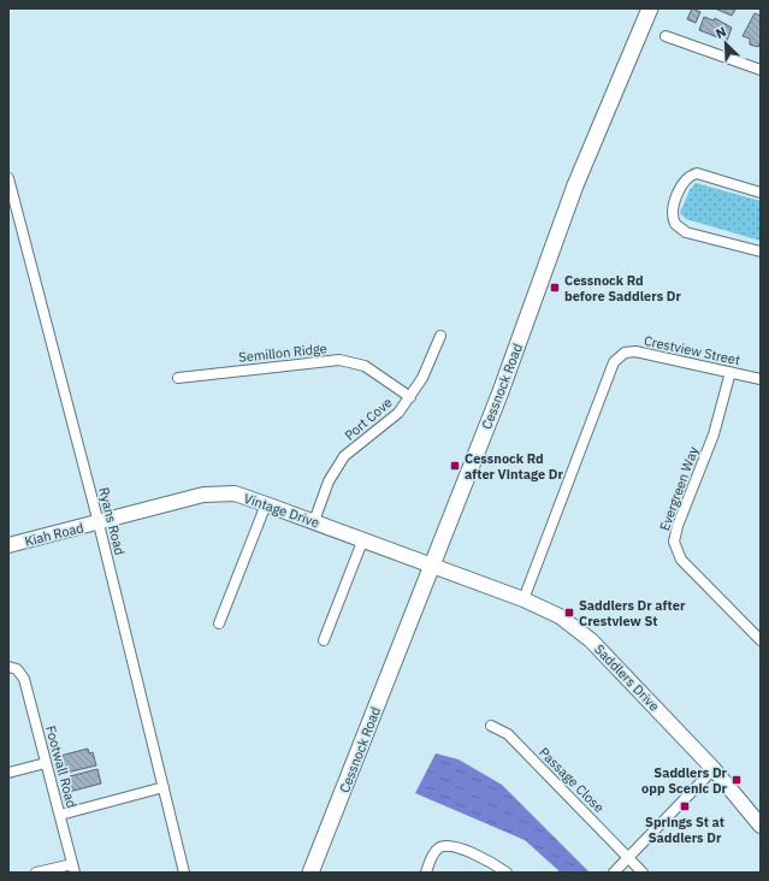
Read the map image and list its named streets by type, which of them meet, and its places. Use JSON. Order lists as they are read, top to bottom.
{
  "streets": {
    "main road": ["Cessnock Road"],
    "street": [
      "Crestview Street",
      "Semillon Ridge",
      "Port Cove",
      "Evergreen Way",
      "Vintage Drive",
      "Ryans Road",
      "Kiah Road",
      "Saddlers Drive",
      "Footwall Road",
      "Passage Close"
    ]
  },
  "crossings": [
    ["Crestview Street", "Evergreen Way"],
    ["Crestview Street", "Saddlers Drive"],
    ["Semillon Ridge", "Port Cove"],
    ["Cessnock Road", "Vintage Drive"],
    ["Cessnock Road", "Saddlers Drive"],
    ["Port Cove", "Vintage Drive"],
    ["Vintage Drive", "Ryans Road"],
    ["Vintage Drive", "Kiah Road"],
    ["Vintage Drive", "Saddlers Drive"],
    ["Ryans Road", "Kiah Road"]
  ],
  "places": {
    "transit": [
      "Cessnock Rd before Saddlers Dr",
      "Cessnock Rd after Vintage Dr",
      "Saddlers Dr after Crestview St",
      "Saddlers Dr opp Scenic Dr",
      "Springs St at Saddlers Dr"
    ]
  },
  "north": "top left"
}
